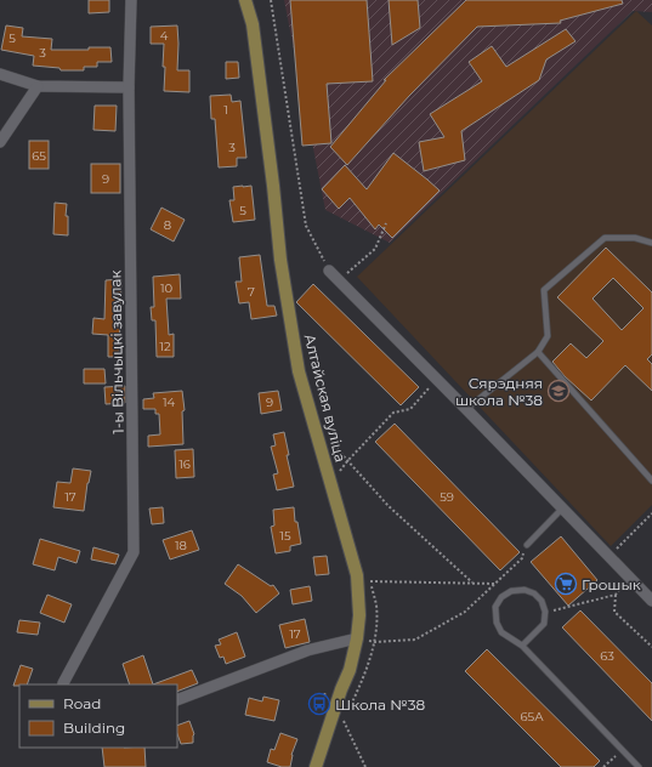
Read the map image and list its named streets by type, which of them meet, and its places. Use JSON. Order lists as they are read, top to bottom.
{
  "streets": {
    "main road": ["Алтайская вуліца"],
    "street": ["1-ы Вільчыцкі завулак"]
  },
  "places": {
    "school or university": ["Сярэдняя школа №38"],
    "supermarket": ["Грошык"],
    "bus stop": ["Школа №38"]
  },
  "house_numbers": [
    "4",
    "5",
    "3",
    "1",
    "3",
    "65",
    "9",
    "5",
    "8",
    "10",
    "7",
    "12",
    "14",
    "9",
    "16",
    "17",
    "59",
    "15",
    "18",
    "17",
    "63",
    "65А"
  ],
  "legend": ["Road", "Building"]
}
